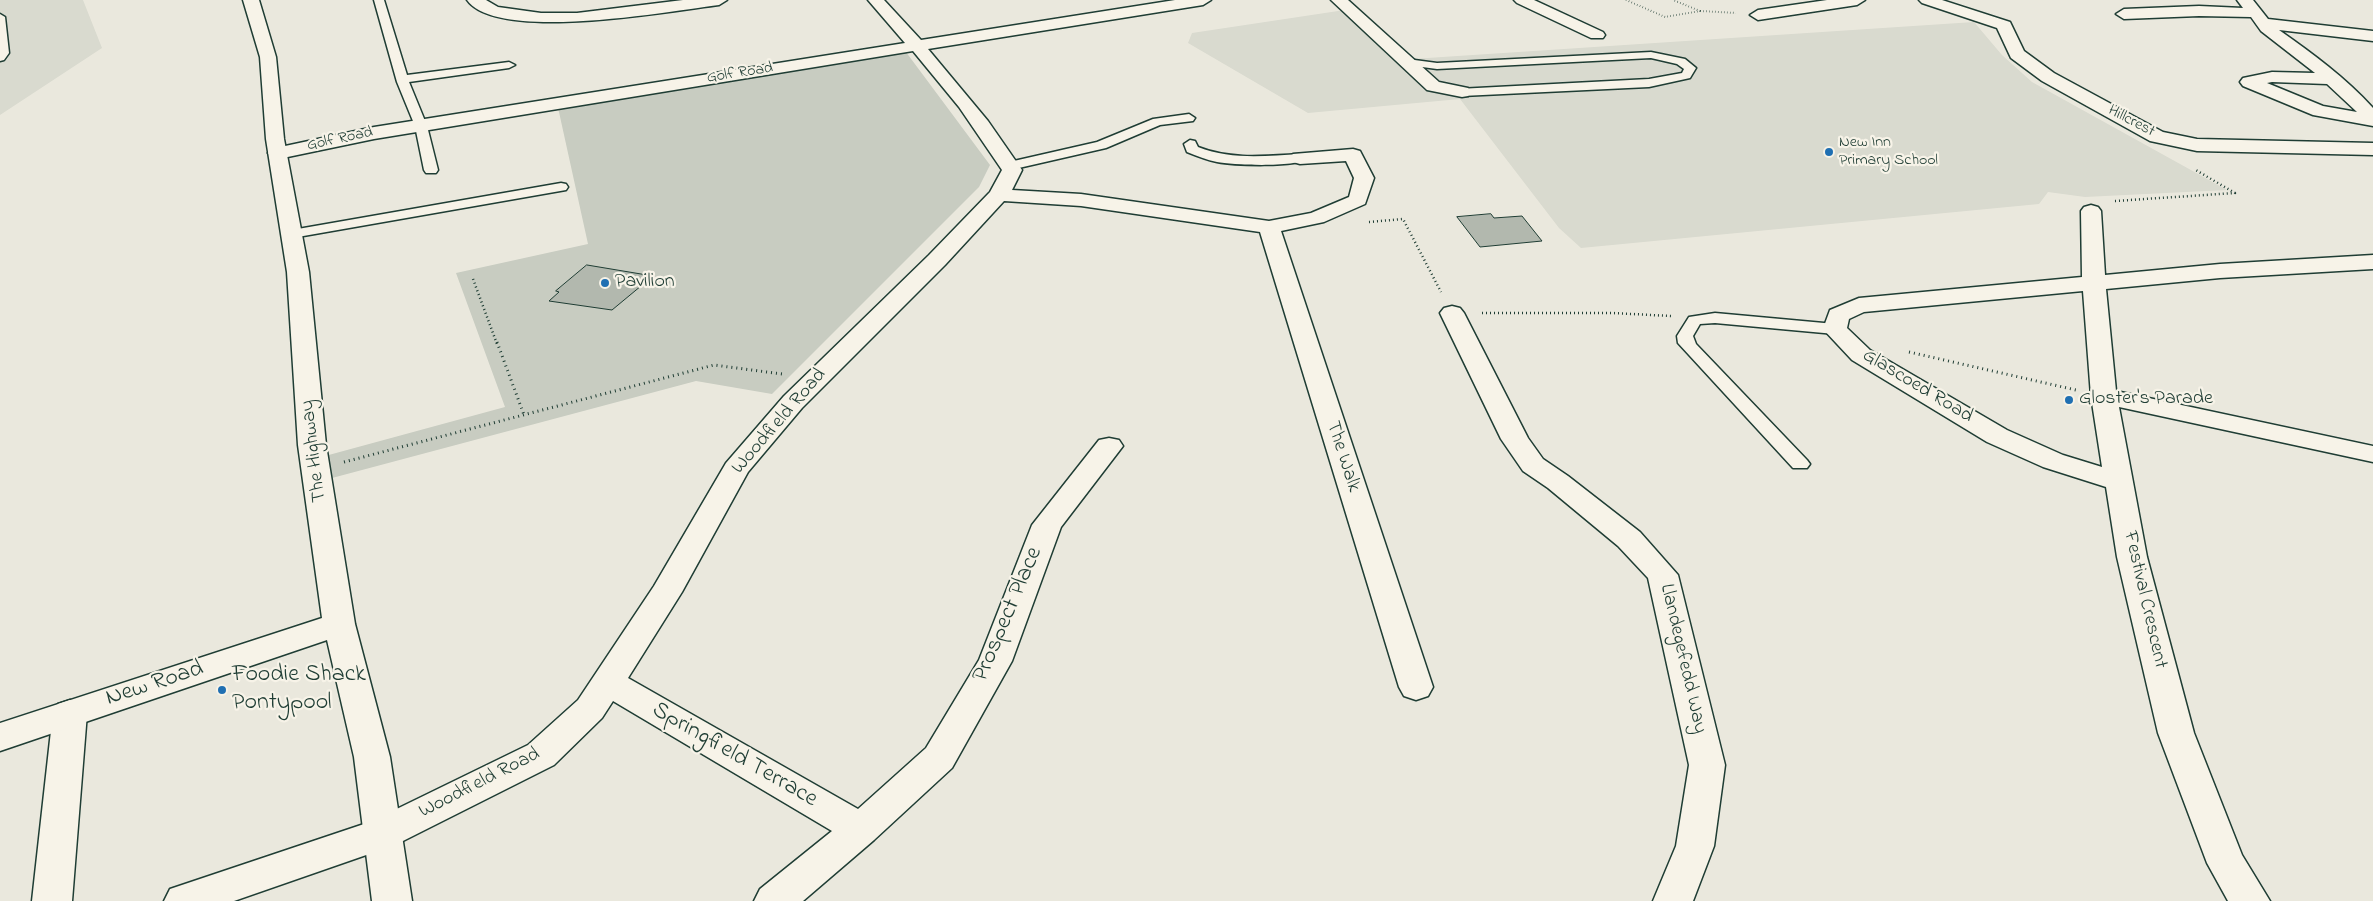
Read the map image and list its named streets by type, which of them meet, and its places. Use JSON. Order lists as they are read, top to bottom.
{
  "streets": {
    "street": [
      "Golf Road",
      "Hillcrest",
      "Glascoed Road",
      "Woodfield Road",
      "The Highway",
      "The Walk",
      "Festival Crescent",
      "Prospect Place",
      "Llandegefedd Way",
      "New Road",
      "Springfield Terrace"
    ]
  },
  "crossings": [
    ["Golf Road", "The Highway"],
    ["Glascoed Road", "Festival Crescent"],
    ["Woodfield Road", "The Highway"],
    ["Woodfield Road", "Springfield Terrace"],
    ["The Highway", "New Road"],
    ["Prospect Place", "Springfield Terrace"]
  ],
  "places": [
    "New Inn Primary School",
    "Pavilion",
    "Gloster's Parade",
    "Foodie Shack Pontypool"
  ]
}
